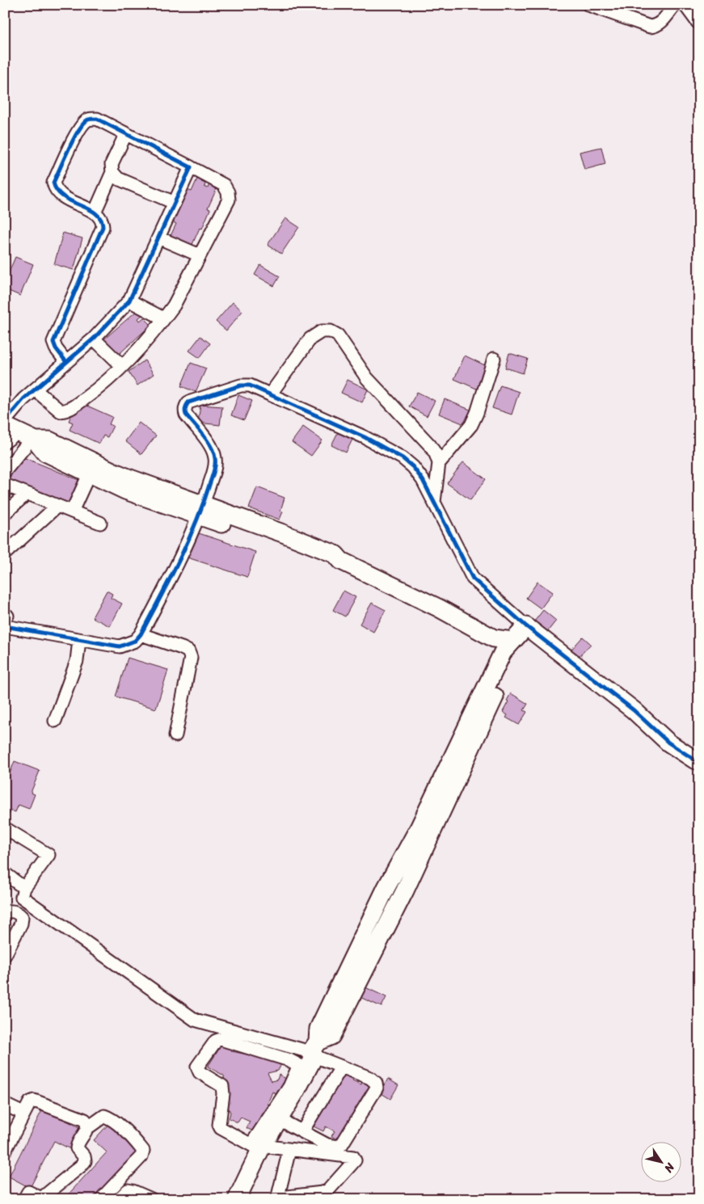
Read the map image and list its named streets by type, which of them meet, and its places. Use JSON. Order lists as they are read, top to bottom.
{
  "north": "bottom right"
}
